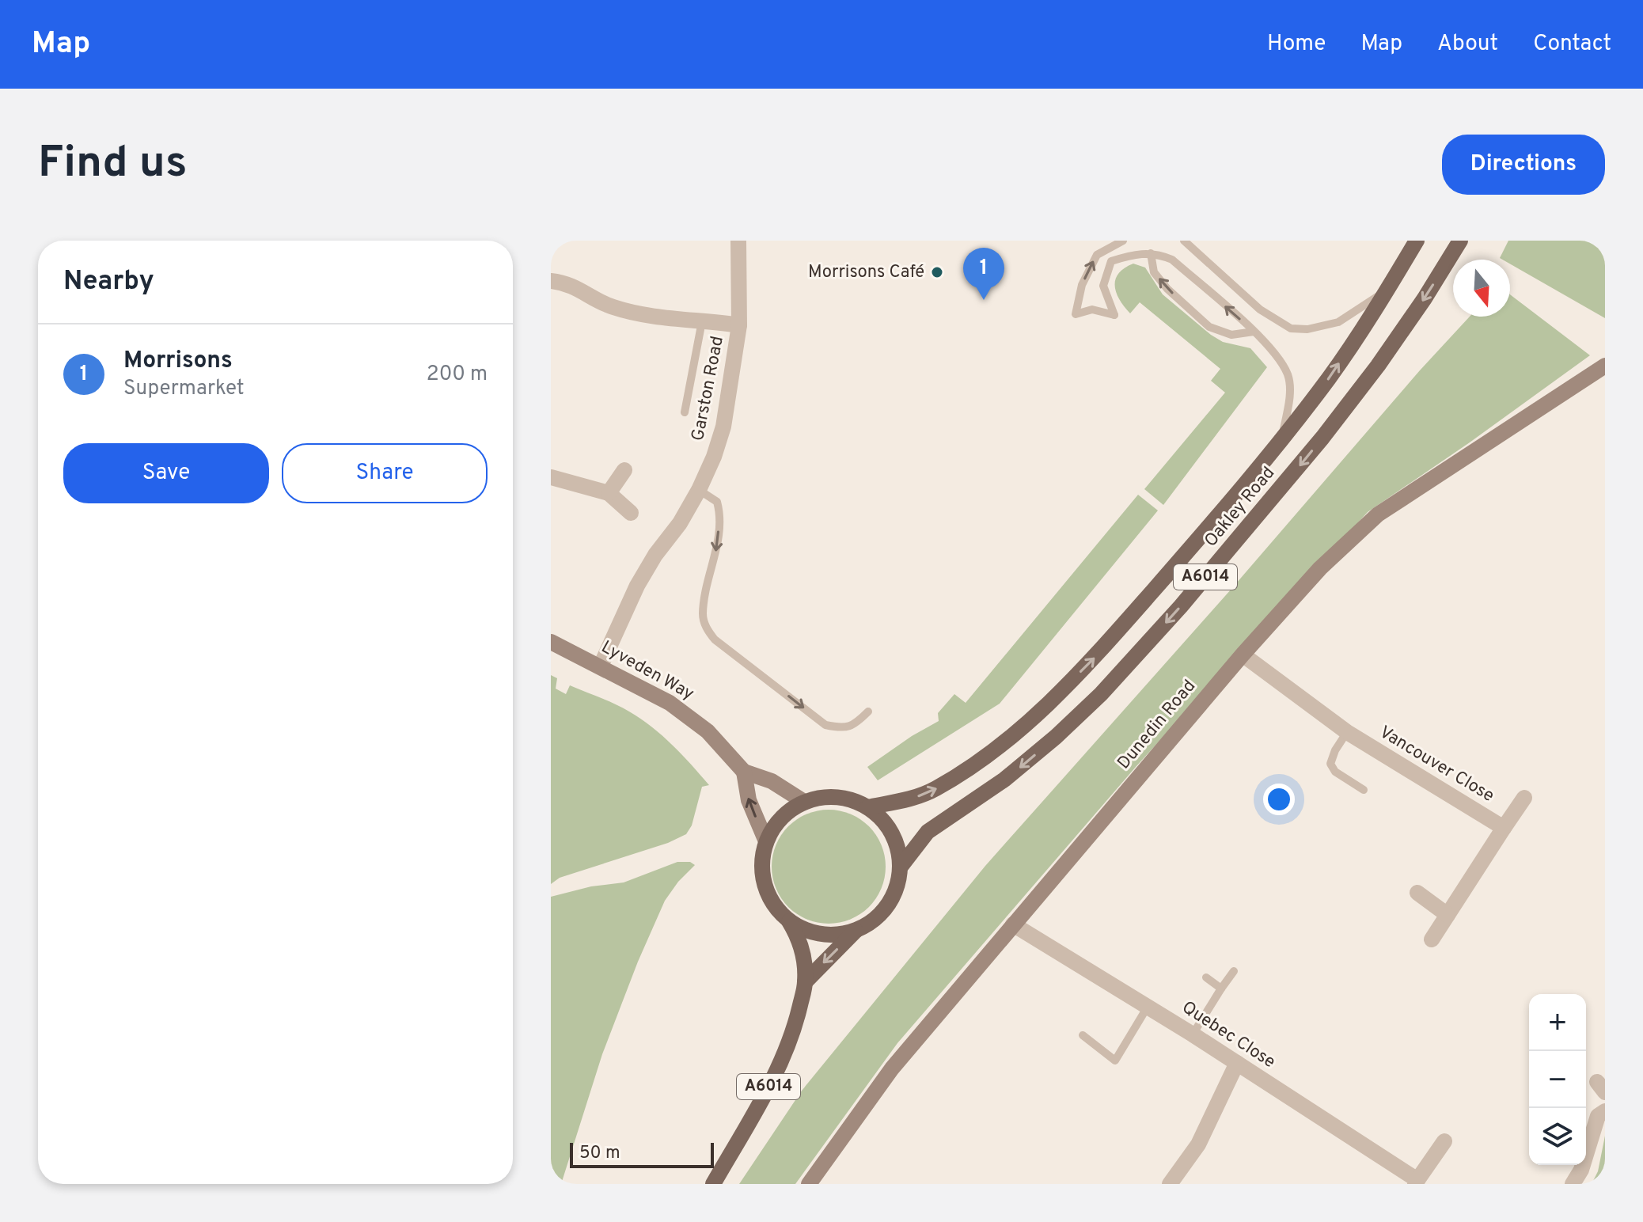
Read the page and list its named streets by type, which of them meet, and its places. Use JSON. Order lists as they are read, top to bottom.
{
  "streets": {
    "main road": ["Oakley Road", "A6014"],
    "street": [
      "Garston Road",
      "Lyveden Way",
      "Dunedin Road",
      "Vancouver Close",
      "Quebec Close"
    ]
  },
  "crossings": [
    ["Garston Road", "Lyveden Way"],
    ["Oakley Road", "Lyveden Way"],
    ["Dunedin Road", "Vancouver Close"],
    ["Dunedin Road", "Quebec Close"]
  ],
  "places": ["Morrisons Café"],
  "scale_bar": "50 m",
  "north": "bottom",
  "page": {
    "header": "Map",
    "nav": [
      "Home",
      "Map",
      "About",
      "Contact"
    ],
    "buttons": [
      "Directions",
      ["Save", "Share"]
    ],
    "title": "Find us",
    "heading": "Nearby",
    "pins": "1",
    "list": [
      {
        "mark": "1",
        "name": "Morrisons",
        "note": "Supermarket",
        "value": "200 m"
      }
    ],
    "map_buttons": ["+", "−"],
    "scale": "50 m"
  }
}
